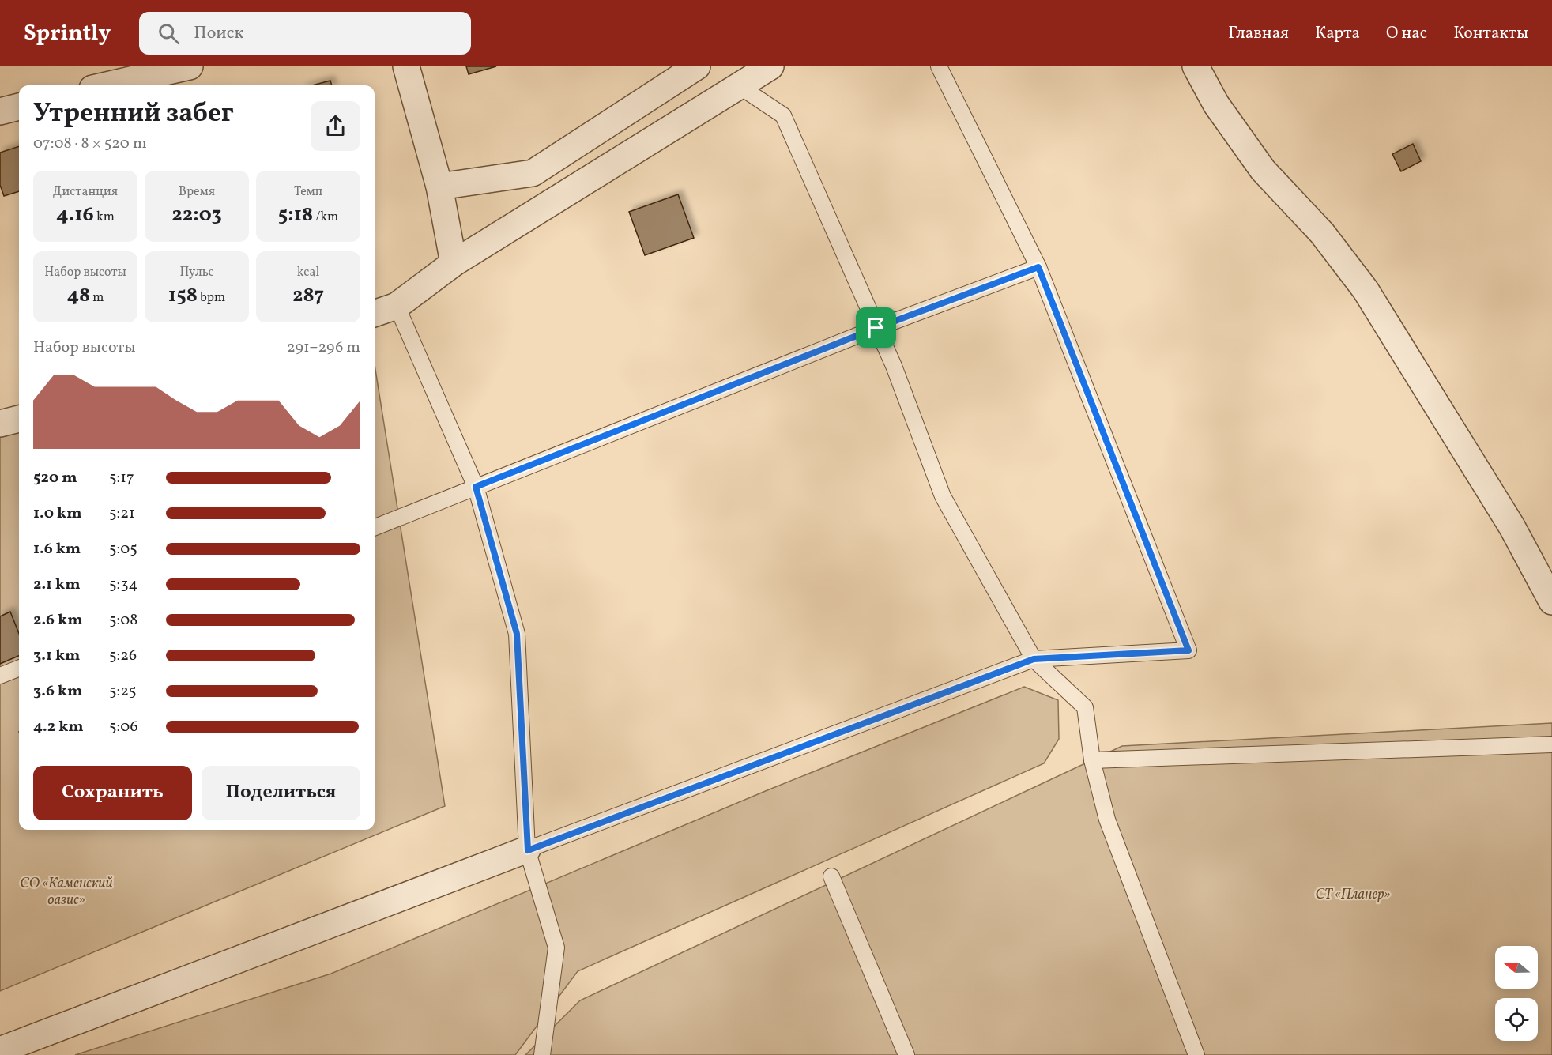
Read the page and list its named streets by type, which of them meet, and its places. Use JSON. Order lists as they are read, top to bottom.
{
  "parks": ["СО «Каменский оазис»", "СТ «Планер»"],
  "north": "left",
  "page": {
    "header": "Sprintly",
    "search": "Поиск",
    "nav": [
      "Главная",
      "Карта",
      "О нас",
      "Контакты"
    ],
    "heading": ["Утренний забег", "07:08 · 8 × 520 m"],
    "stats": [
      ["Дистанция", "4.16 km"],
      ["Время", "22:03"],
      ["Темп", "5:18 /km"],
      ["Набор высоты", "48 m"],
      ["Пульс", "158 bpm"],
      ["kcal", "287"]
    ],
    "chart": ["Набор высоты", "291–296 m"],
    "list": [
      {
        "name": "520 m",
        "note": "5:17"
      },
      {
        "name": "1.0 km",
        "note": "5:21"
      },
      {
        "name": "1.6 km",
        "note": "5:05"
      },
      {
        "name": "2.1 km",
        "note": "5:34"
      },
      {
        "name": "2.6 km",
        "note": "5:08"
      },
      {
        "name": "3.1 km",
        "note": "5:26"
      },
      {
        "name": "3.6 km",
        "note": "5:25"
      },
      {
        "name": "4.2 km",
        "note": "5:06"
      }
    ],
    "buttons": ["Сохранить", "Поделиться"]
  }
}
